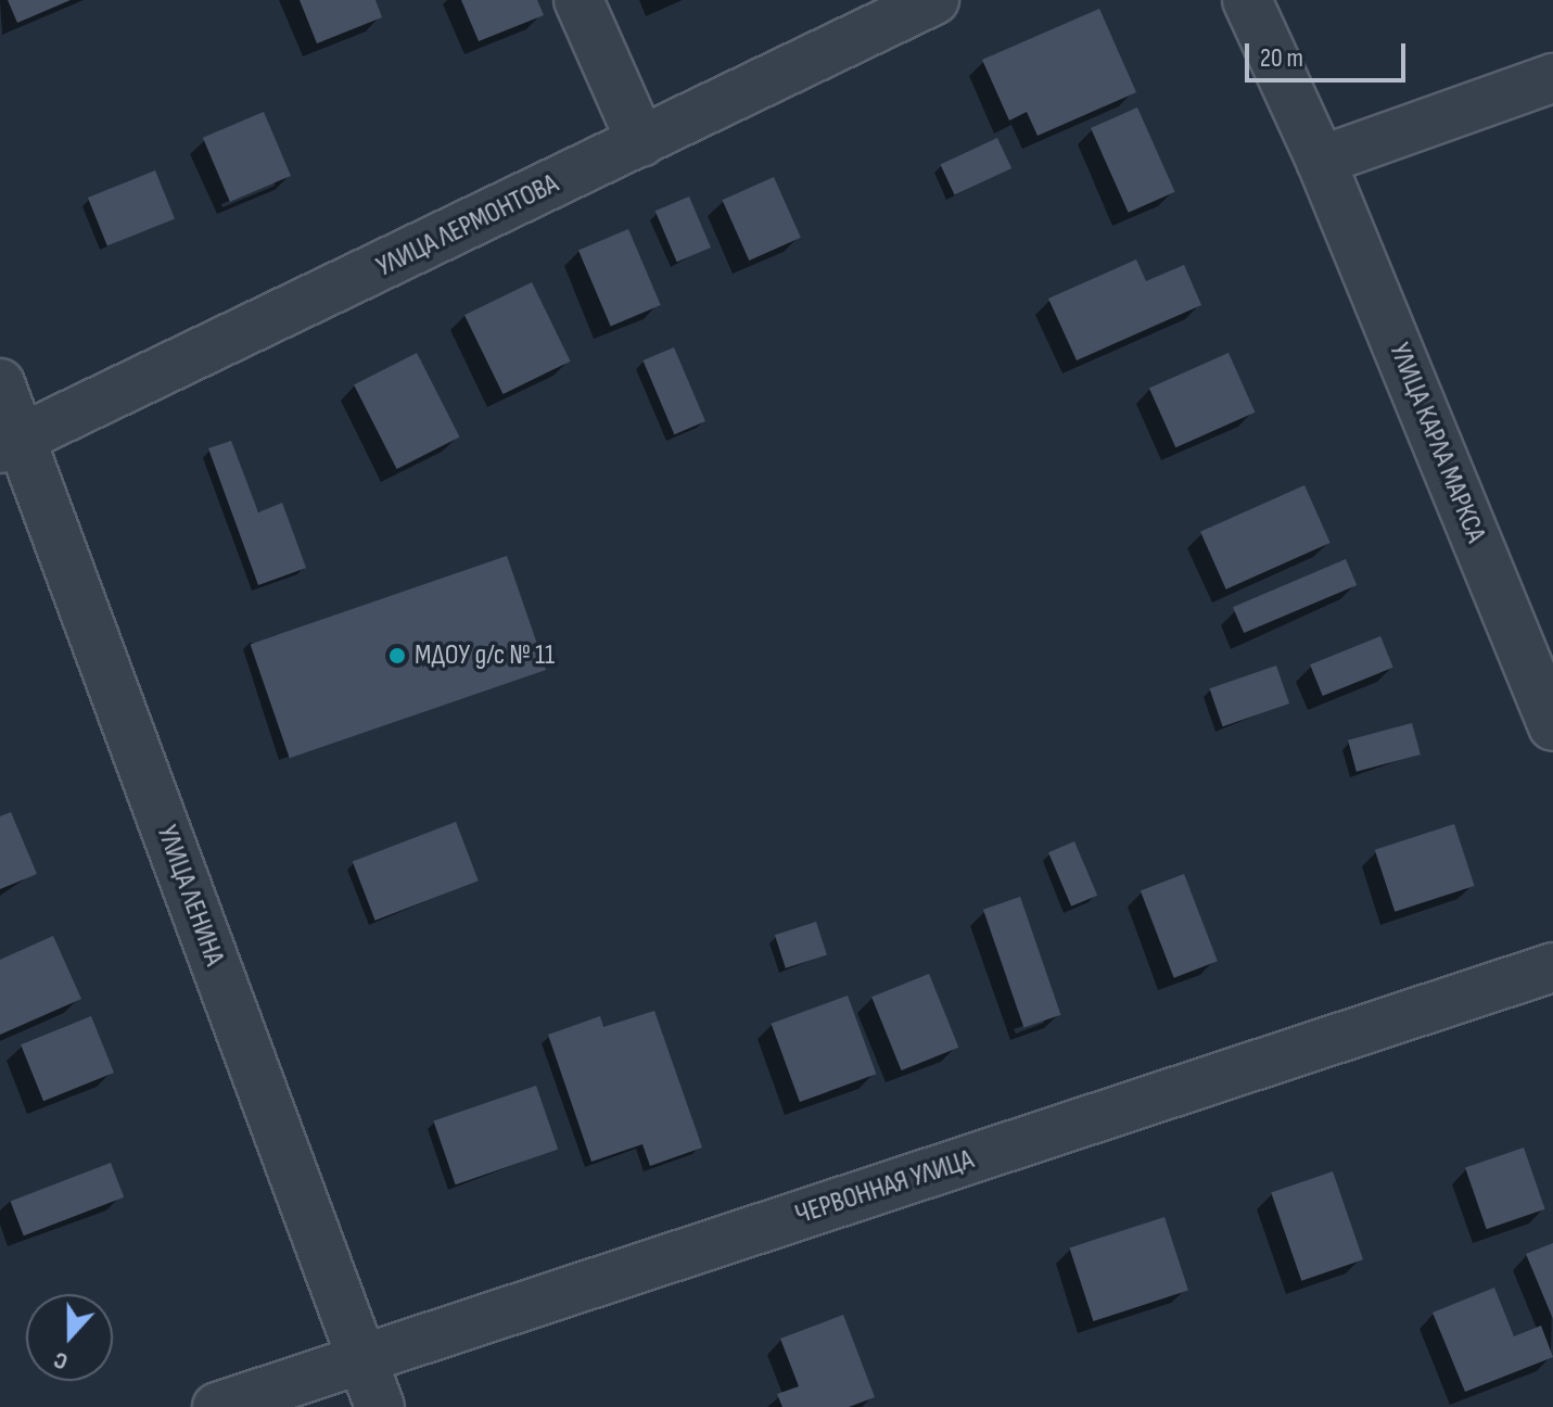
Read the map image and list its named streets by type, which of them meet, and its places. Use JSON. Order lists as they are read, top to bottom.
{
  "streets": {
    "street": [
      "УЛИЦА ЛЕРМОНТОВА",
      "УЛИЦА КАРЛА МАРКСА",
      "УЛИЦА ЛЕНИНА",
      "ЧЕРВОННАЯ УЛИЦА"
    ]
  },
  "crossings": [
    ["УЛИЦА ЛЕРМОНТОВА", "УЛИЦА ЛЕНИНА"],
    ["УЛИЦА ЛЕНИНА", "ЧЕРВОННАЯ УЛИЦА"]
  ],
  "places": ["МДОУ д/с № 11"],
  "scale_bar": "20 m",
  "north": "bottom"
}
